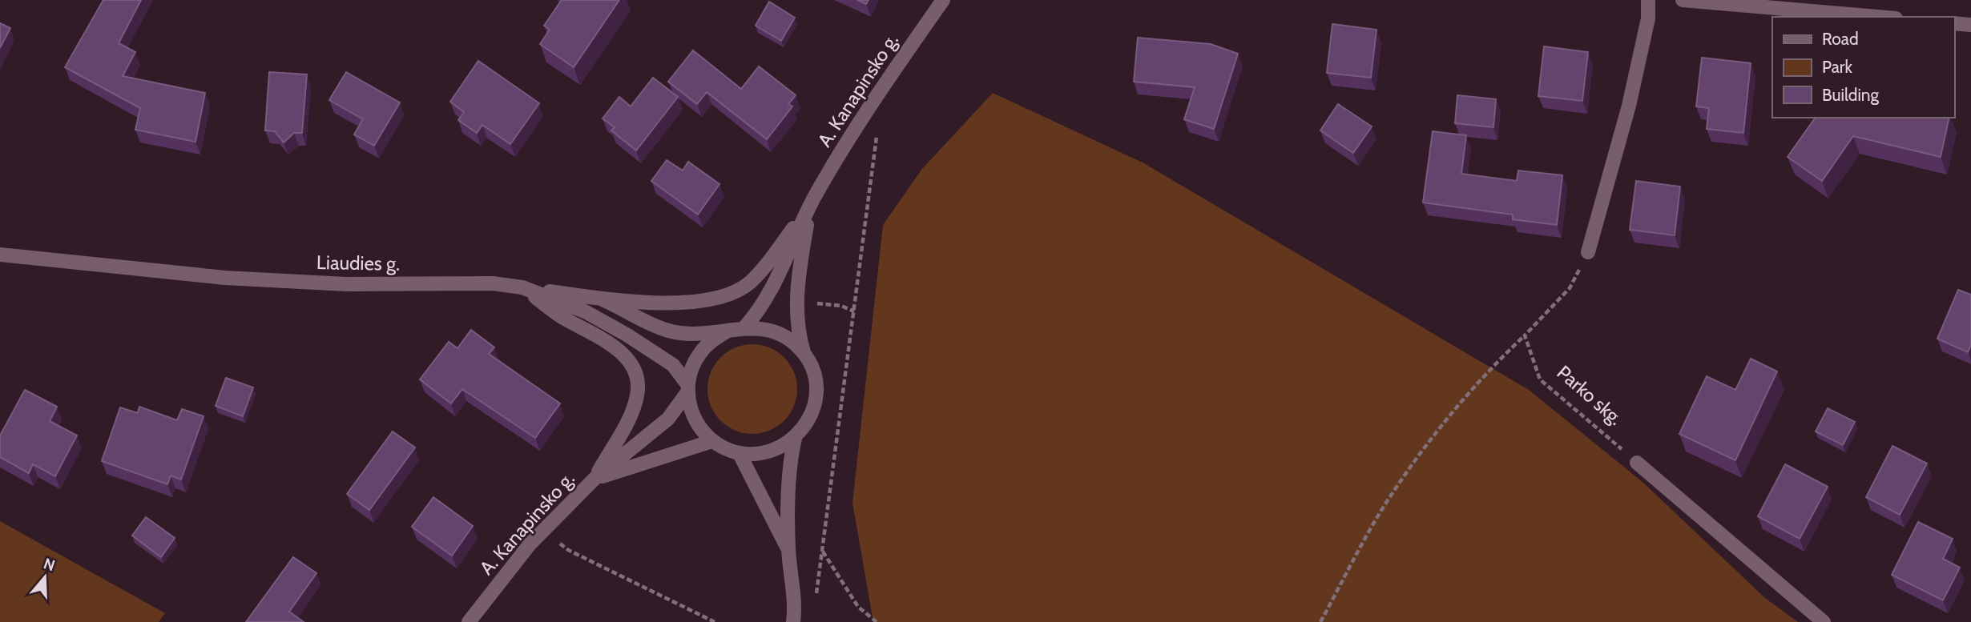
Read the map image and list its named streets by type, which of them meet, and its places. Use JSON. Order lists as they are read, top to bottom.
{
  "streets": {
    "street": ["A. Kanapinsko g.", "Liaudies g."],
    "path": ["Parko skg."]
  },
  "legend": ["Road", "Park", "Building"],
  "north": "top"
}
